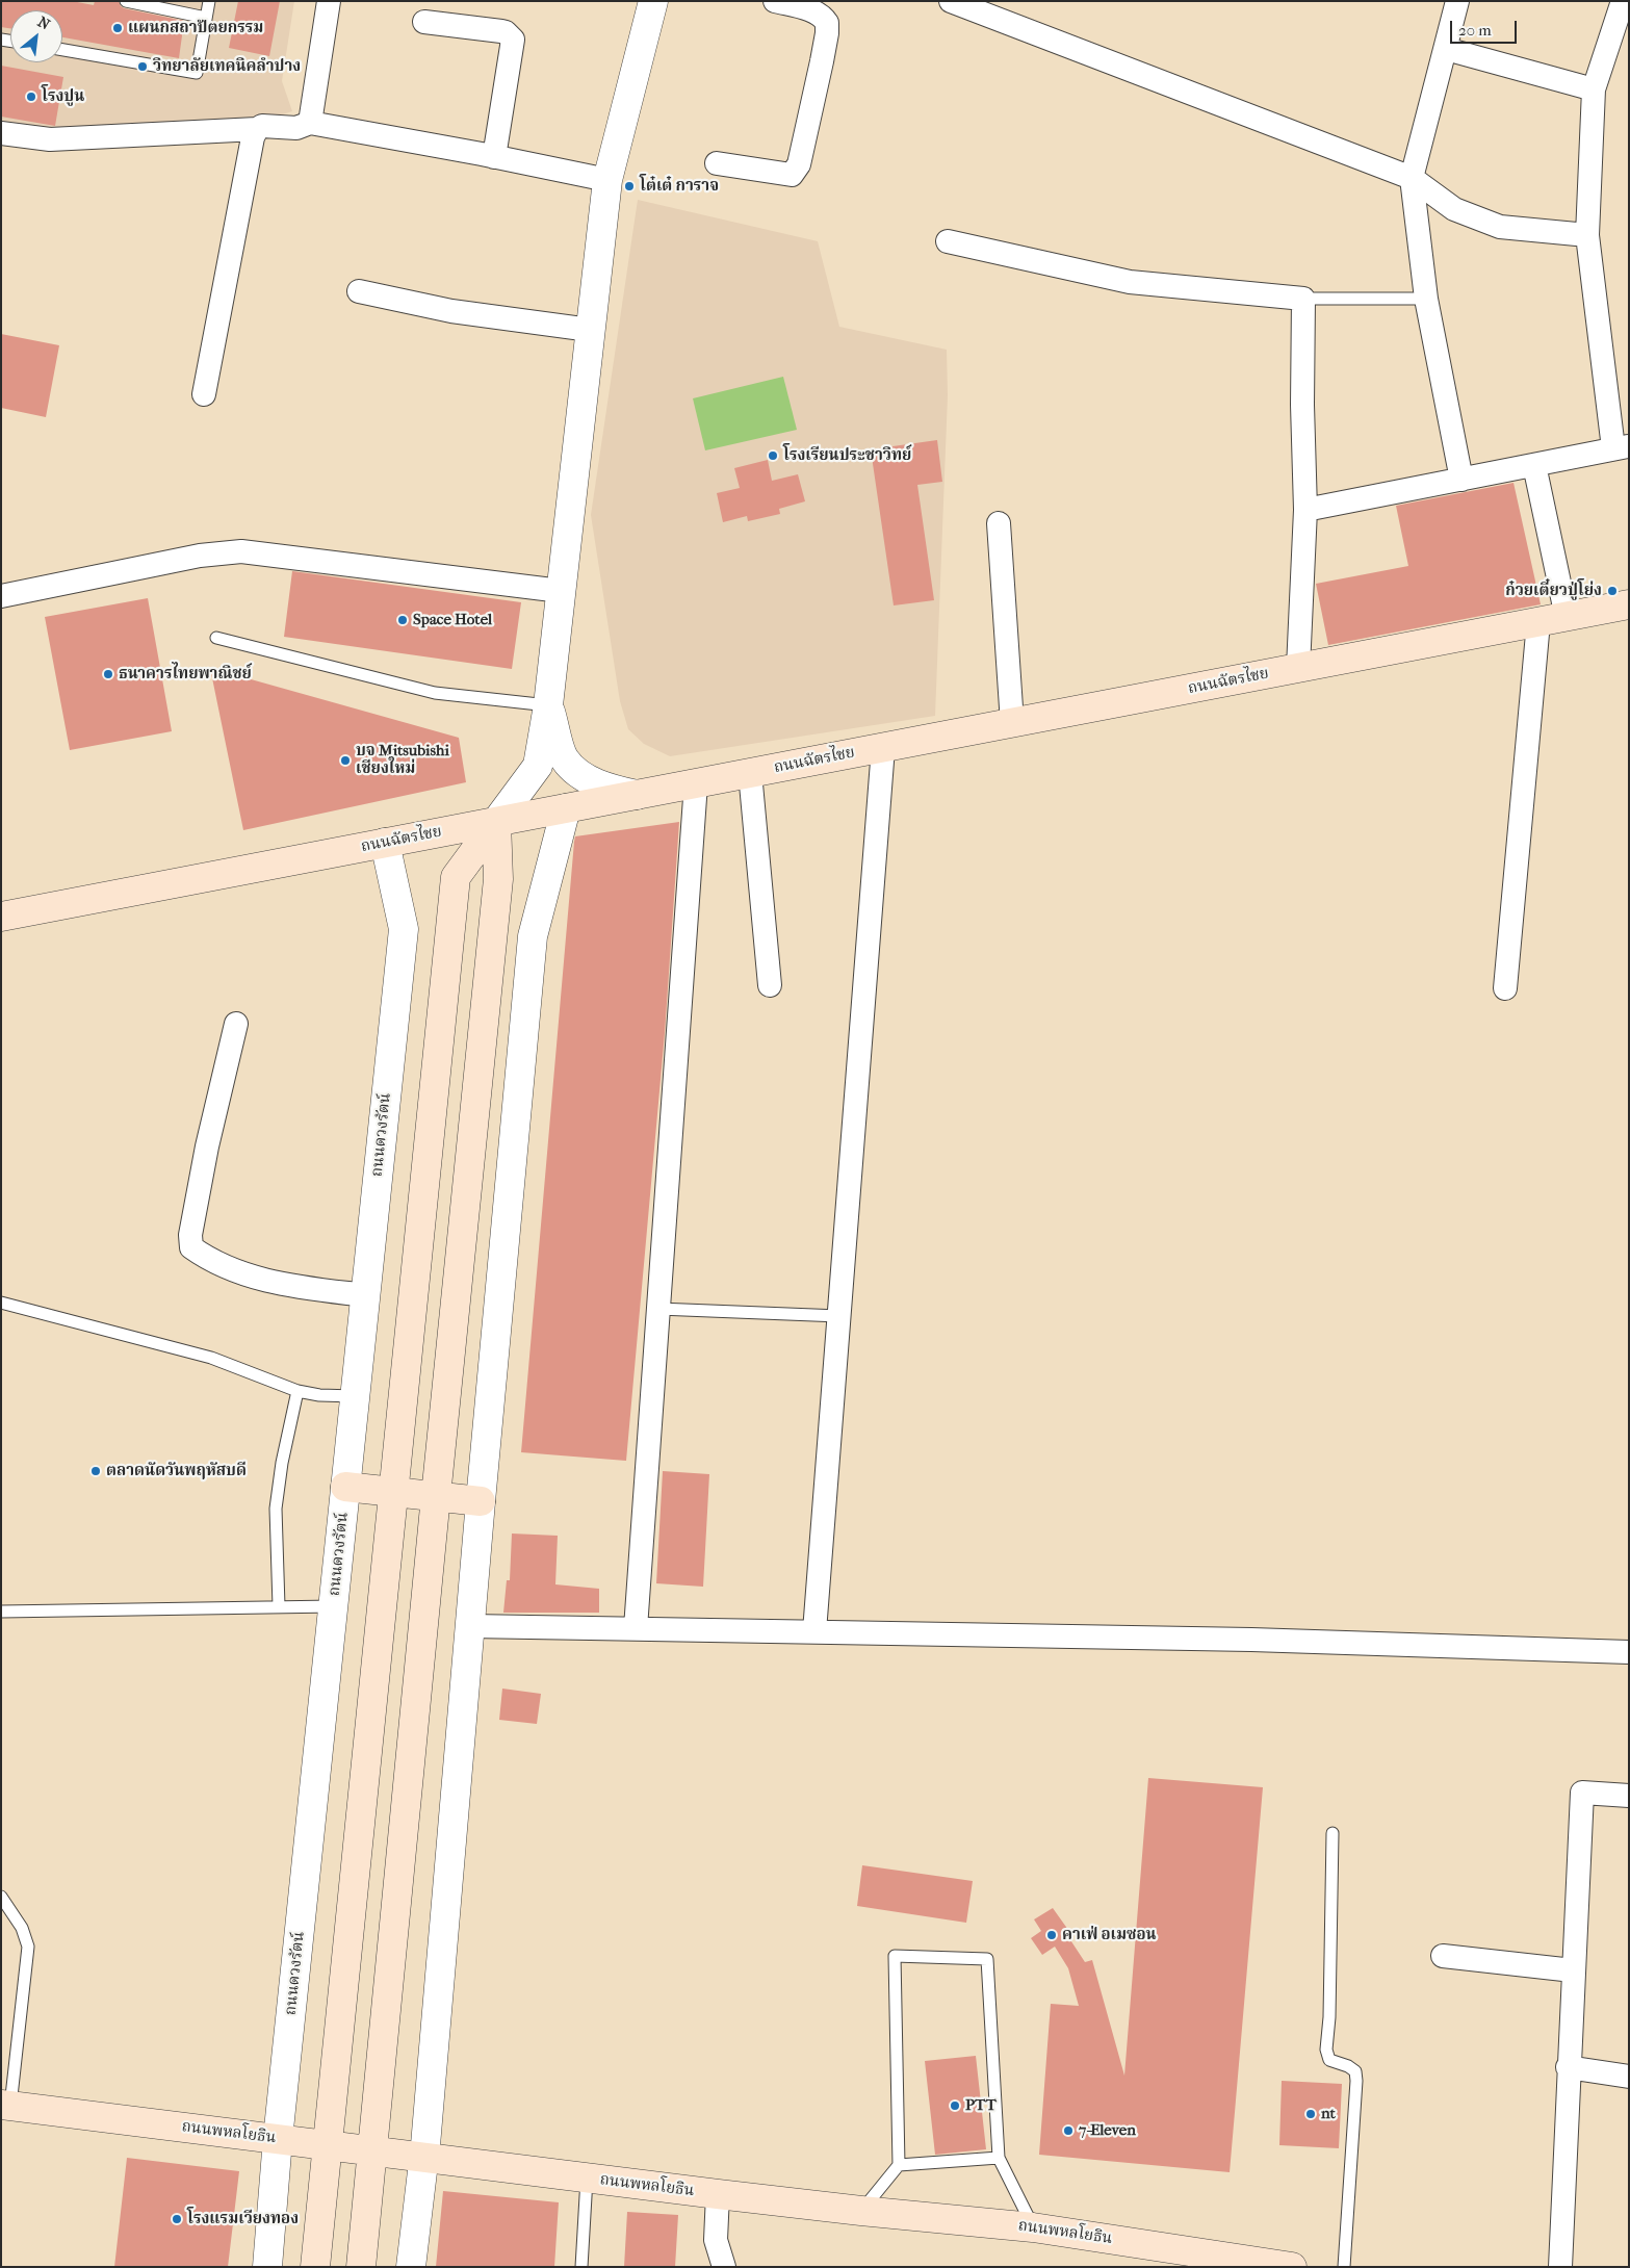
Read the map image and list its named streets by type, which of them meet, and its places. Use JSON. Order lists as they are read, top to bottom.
{
  "streets": {
    "main road": ["ถนนฉัตรไชย", "ถนนพหลโยธิน"],
    "street": ["ถนนดวงรัตน์"]
  },
  "crossings": [
    ["ถนนฉัตรไชย", "ถนนดวงรัตน์"],
    ["ถนนดวงรัตน์", "ถนนพหลโยธิน"]
  ],
  "places": [
    "แผนกสถาปัตยกรรม",
    "วิทยาลัยเทคนิคลำปาง",
    "โรงปูน",
    "โต๋เต๋ การาจ",
    "โรงเรียนประชาวิทย์",
    "ก๋วยเตี๋ยวปู่โย่ง",
    "Space Hotel",
    "ธนาคารไทยพาณิชย์",
    "บจ Mitsubishi เชียงใหม่",
    "ตลาดนัดวันพฤหัสบดี",
    "คาเฟ่ อเมซอน",
    "PTT",
    "nt",
    "7-Eleven",
    "โรงแรมเวียงทอง"
  ],
  "scale_bar": "20 m",
  "north": "top right"
}
